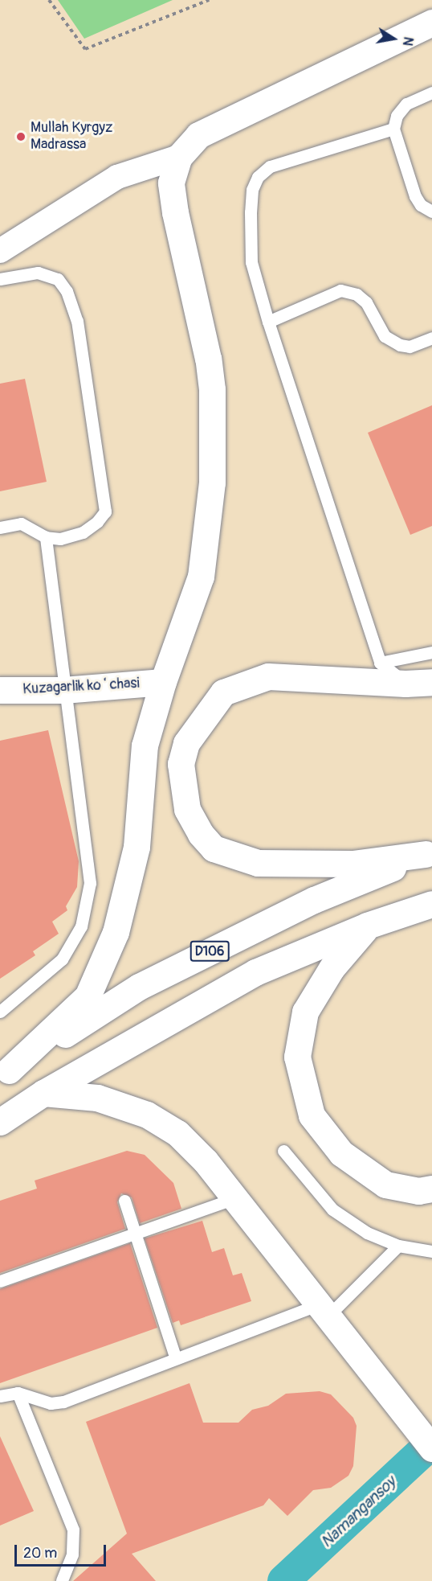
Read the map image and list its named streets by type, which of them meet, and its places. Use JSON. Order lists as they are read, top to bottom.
{
  "streets": {
    "main road": ["Kuzagarlik koʻchasi", "D106"]
  },
  "water": ["Namangansoy"],
  "places": ["Mullah Kyrgyz Madrassa"],
  "scale_bar": "20 m",
  "north": "right"
}
